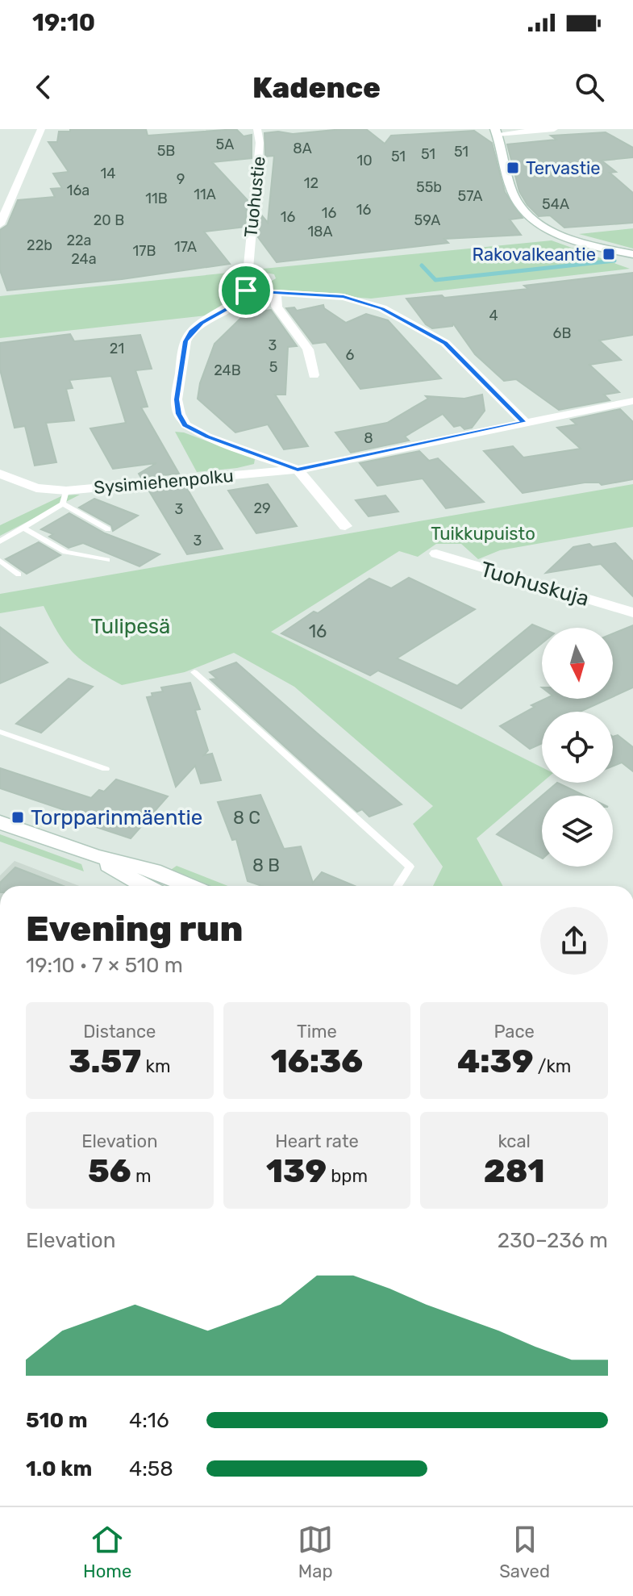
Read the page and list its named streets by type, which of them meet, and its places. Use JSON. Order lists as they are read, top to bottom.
{
  "streets": {
    "street": ["Tuohustie", "Sysimiehenpolku", "Tuohuskuja"]
  },
  "parks": ["Tuikkupuisto", "Tulipesä"],
  "places": {
    "transit": ["Tervastie", "Rakovalkeantie", "Torpparinmäentie"]
  },
  "house_numbers": [
    "5A",
    "8A",
    "5B",
    "51",
    "51",
    "51",
    "10",
    "14",
    "9",
    "12",
    "55b",
    "16a",
    "11A",
    "57A",
    "11B",
    "54A",
    "16",
    "16",
    "16",
    "20 B",
    "59A",
    "18A",
    "22a",
    "22b",
    "17A",
    "17B",
    "24a",
    "4",
    "6B",
    "3",
    "21",
    "6",
    "5",
    "24B",
    "8",
    "29",
    "3",
    "3",
    "16",
    "8 C",
    "8 B"
  ],
  "north": "bottom",
  "page": {
    "status": "19:10",
    "header": "Kadence",
    "heading": ["Evening run", "19:10 · 7 × 510 m"],
    "stats": [
      ["Distance", "3.57 km"],
      ["Time", "16:36"],
      ["Pace", "4:39 /km"],
      ["Elevation", "56 m"],
      ["Heart rate", "139 bpm"],
      ["kcal", "281"]
    ],
    "chart": ["Elevation", "230–236 m"],
    "list": [
      {
        "name": "510 m",
        "note": "4:16"
      },
      {
        "name": "1.0 km",
        "note": "4:58"
      }
    ],
    "tabs": ["Home", "Map", "Saved"]
  }
}
